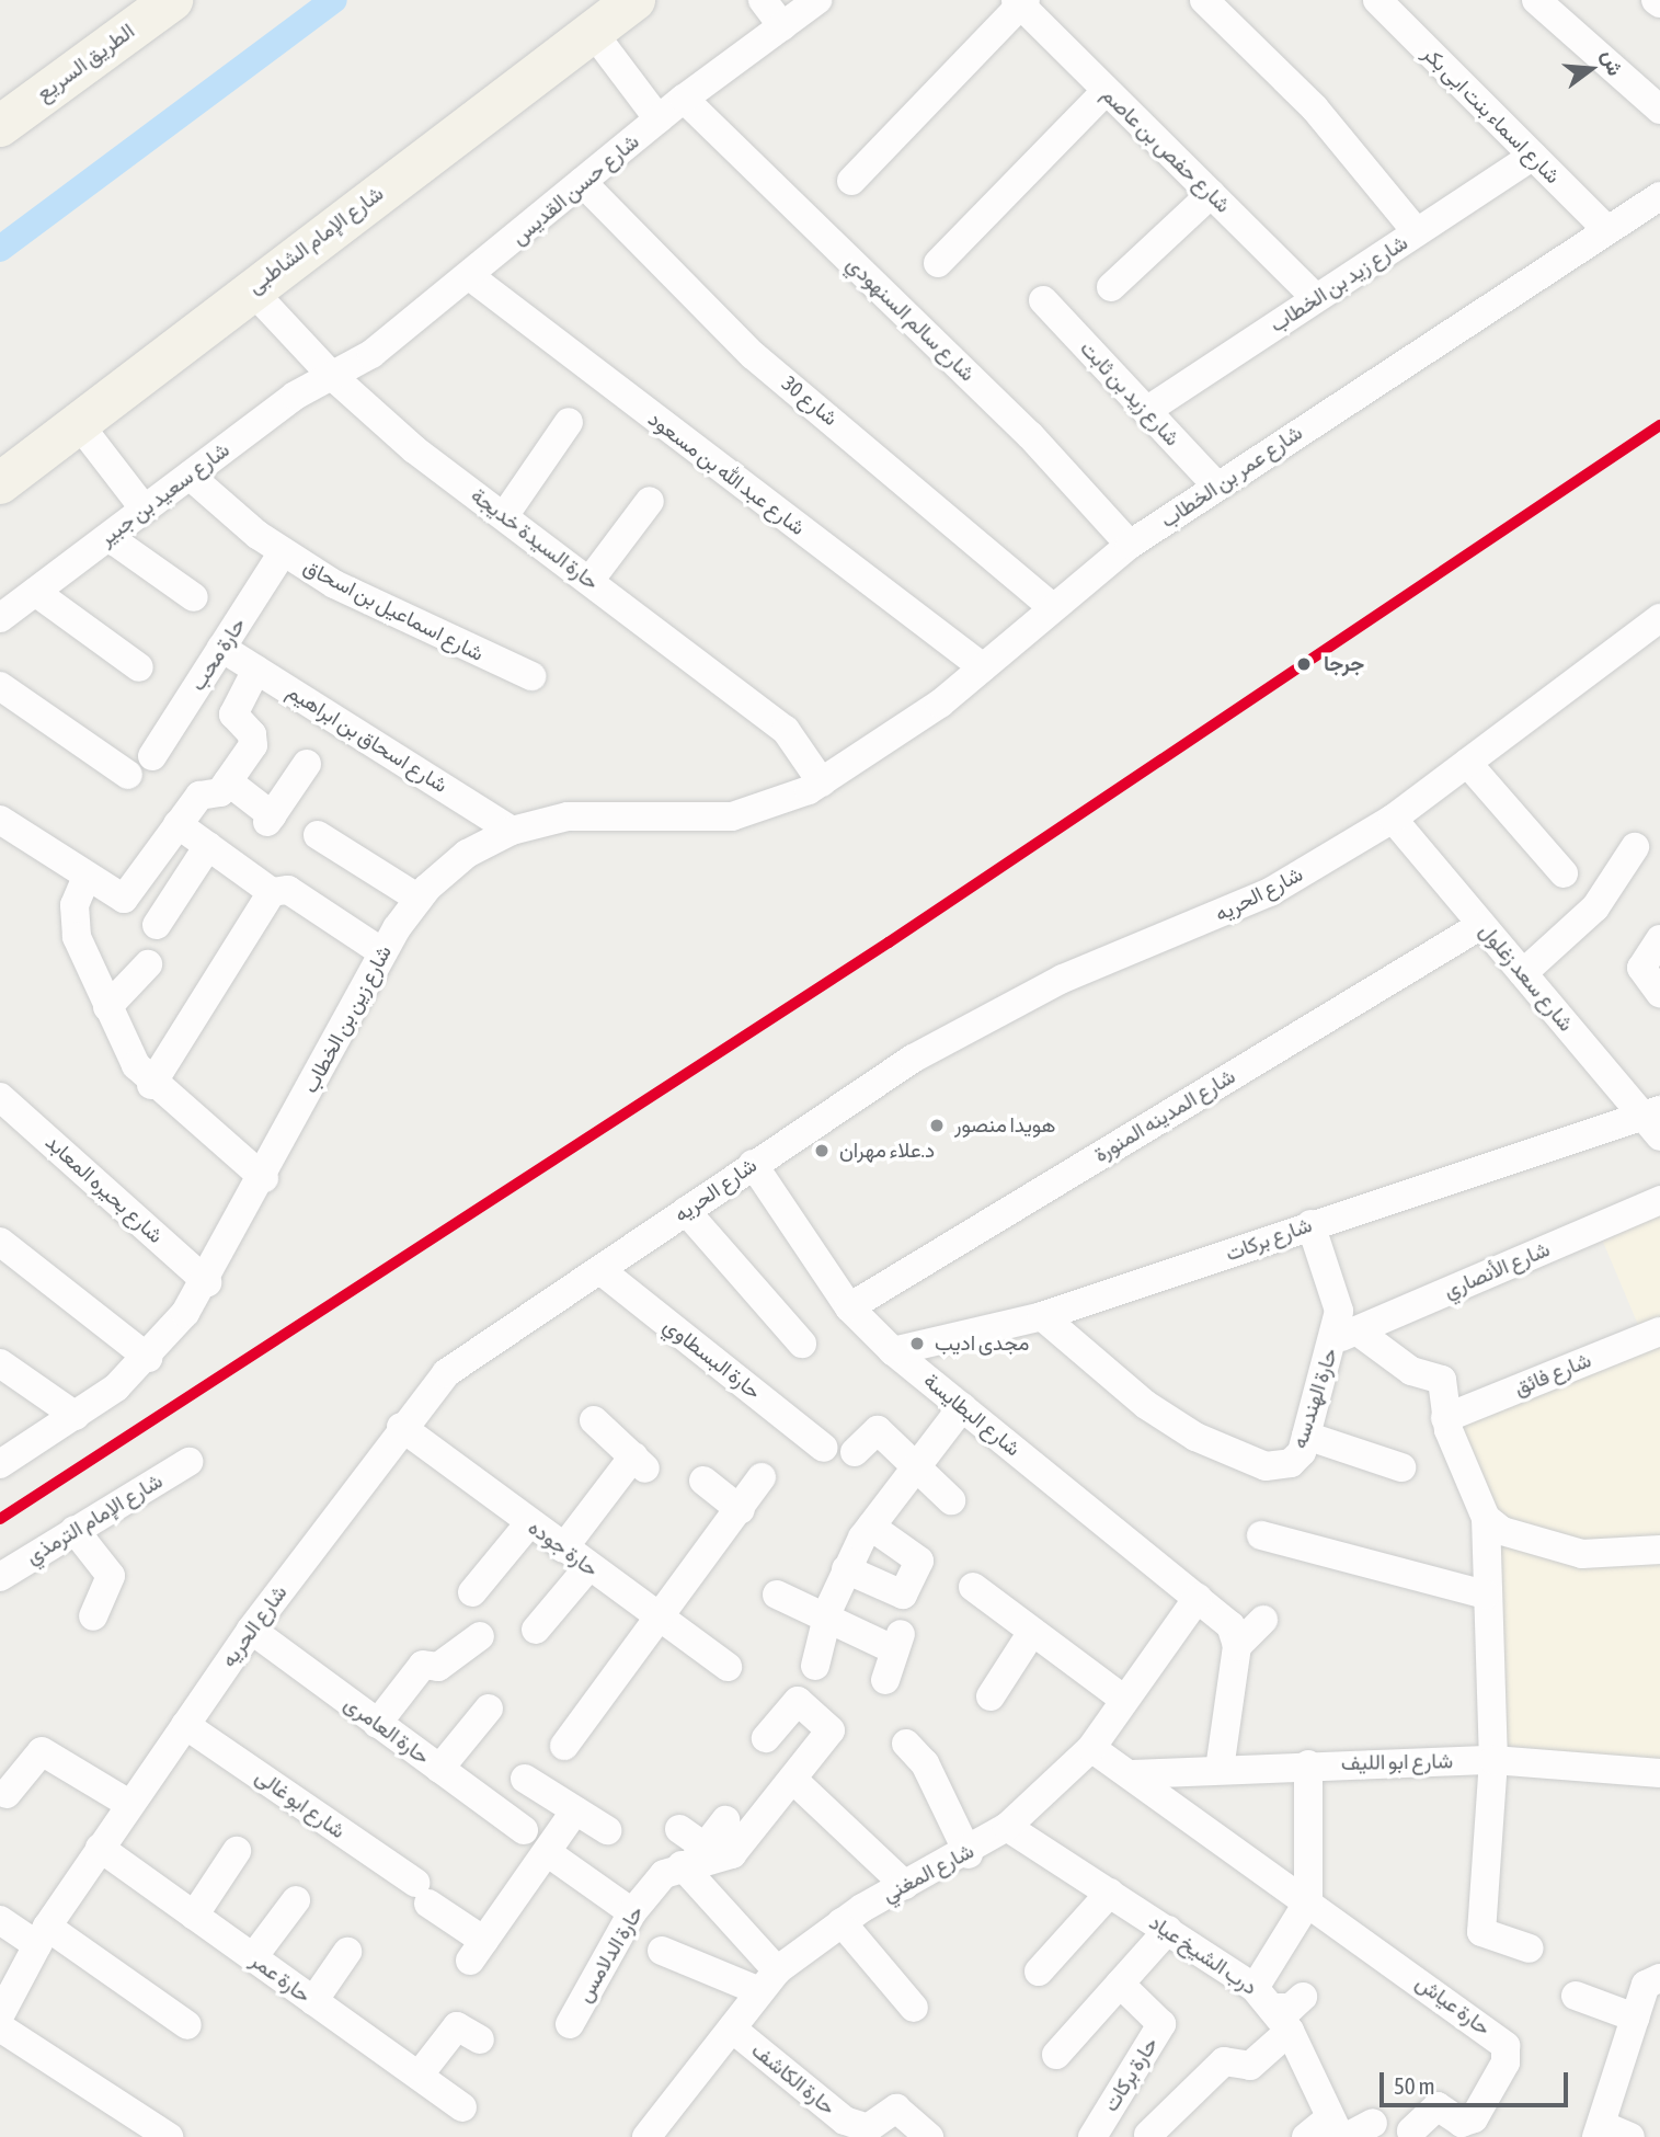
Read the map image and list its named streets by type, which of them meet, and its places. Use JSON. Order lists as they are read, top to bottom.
{
  "streets": {
    "main road": ["الطريق السريع", "شارع الإمام الشاطبى"],
    "street": [
      "شارع اسماء بنت ابى بكر",
      "شارع حفص بن عاصم",
      "شارع حسن القديس",
      "شارع زيد بن الخطاب",
      "شارع سالم السنهودي",
      "شارع زيد بن ثابت",
      "شارع 30",
      "شارع عبد الله بن مسعود",
      "شارع عمر بن الخطاب",
      "شارع سعيد بن جبير",
      "حارة السيدة خديجة",
      "شارع اسماعيل بن اسحاق",
      "حارة محب",
      "شارع اسحاق بن ابراهيم",
      "شارع الحريه",
      "شارع سعد زغلول",
      "شارع زين بن الخطاب",
      "شارع المدينه المنورة",
      "شارع بحيره المعابد",
      "شارع بركات",
      "شارع الأنصاري",
      "حارة البسطاوي",
      "شارع فائق",
      "حارة الهندسه",
      "شارع البطايسة",
      "شارع الإمام الترمذي",
      "حارة جوده",
      "حارة العامرى",
      "شارع ابو الليف",
      "شارع ابو غالى",
      "شارع المغني",
      "حارة الدلامس",
      "درب الشيخ عياد",
      "حارة عمر",
      "حارة عياش",
      "حارة بركات",
      "حارة الكاشف"
    ]
  },
  "crossings": [
    ["شارع اسماء بنت ابى بكر", "شارع زيد بن الخطاب"],
    ["شارع اسماء بنت ابى بكر", "شارع عمر بن الخطاب"],
    ["شارع حفص بن عاصم", "شارع زيد بن الخطاب"],
    ["شارع حسن القديس", "شارع سالم السنهودي"],
    ["شارع حسن القديس", "شارع 30"],
    ["شارع حسن القديس", "شارع عبد الله بن مسعود"],
    ["شارع حسن القديس", "شارع سعيد بن جبير"],
    ["شارع حسن القديس", "حارة السيدة خديجة"],
    ["شارع الإمام الشاطبى", "حارة السيدة خديجة"],
    ["شارع زيد بن الخطاب", "شارع زيد بن ثابت"],
    ["شارع سالم السنهودي", "شارع عمر بن الخطاب"],
    ["شارع زيد بن ثابت", "شارع عمر بن الخطاب"],
    ["شارع 30", "شارع عمر بن الخطاب"],
    ["شارع عبد الله بن مسعود", "شارع عمر بن الخطاب"],
    ["شارع عمر بن الخطاب", "حارة السيدة خديجة"],
    ["شارع عمر بن الخطاب", "شارع زين بن الخطاب"],
    ["شارع سعيد بن جبير", "حارة السيدة خديجة"],
    ["شارع سعيد بن جبير", "شارع اسماعيل بن اسحاق"],
    ["حارة السيدة خديجة", "شارع زين بن الخطاب"],
    ["شارع اسماعيل بن اسحاق", "حارة محب"],
    ["حارة محب", "شارع اسحاق بن ابراهيم"],
    ["شارع اسحاق بن ابراهيم", "شارع زين بن الخطاب"],
    ["شارع الحريه", "شارع سعد زغلول"],
    ["شارع الحريه", "حارة البسطاوي"],
    ["شارع الحريه", "شارع البطايسة"],
    ["شارع الحريه", "حارة جوده"],
    ["شارع الحريه", "حارة العامرى"],
    ["شارع الحريه", "شارع ابو غالى"],
    ["شارع الحريه", "حارة عمر"],
    ["شارع سعد زغلول", "شارع المدينه المنورة"],
    ["شارع سعد زغلول", "شارع بركات"],
    ["شارع زين بن الخطاب", "شارع بحيره المعابد"],
    ["شارع المدينه المنورة", "شارع البطايسة"],
    ["شارع بركات", "حارة الهندسه"],
    ["شارع بركات", "شارع البطايسة"],
    ["شارع الأنصاري", "حارة الهندسه"],
    ["شارع البطايسة", "شارع المغني"],
    ["شارع المغني", "درب الشيخ عياد"],
    ["شارع المغني", "حارة الكاشف"]
  ],
  "places": [
    "جرجا",
    "هويدا منصور",
    "د.علاء مهران",
    "مجدى اديب"
  ],
  "scale_bar": "50 m",
  "north": "right"
}
